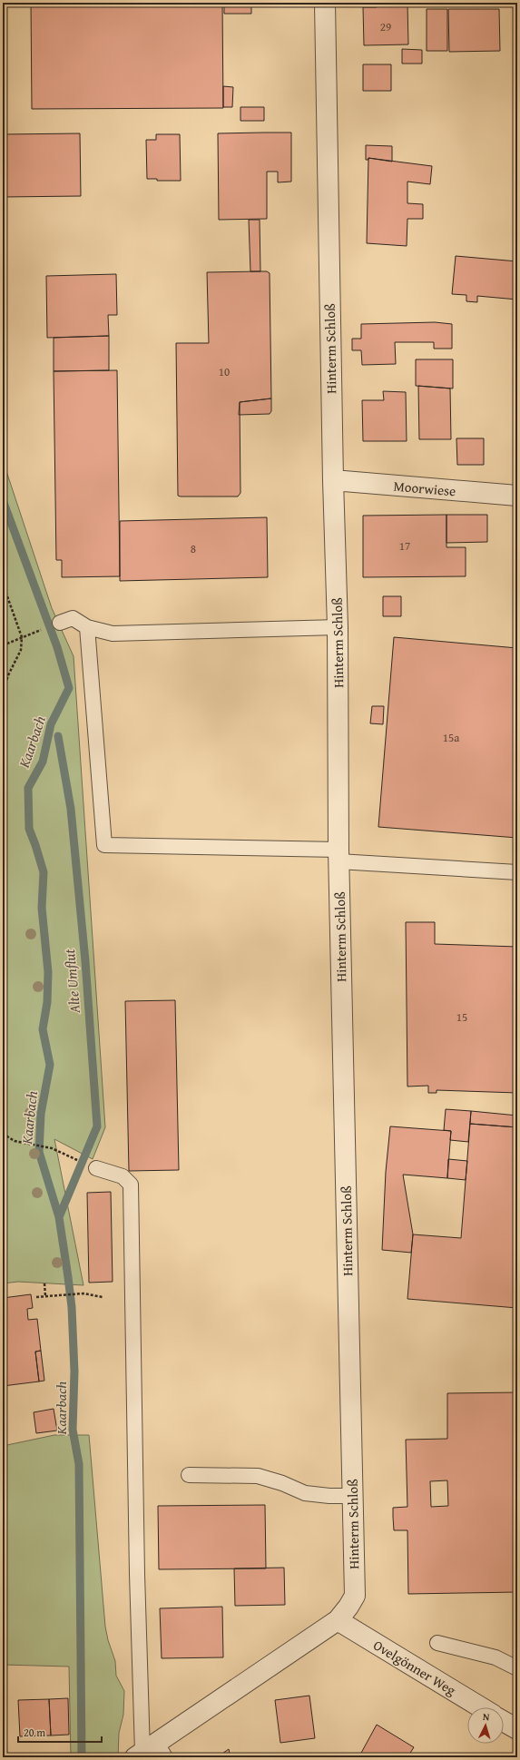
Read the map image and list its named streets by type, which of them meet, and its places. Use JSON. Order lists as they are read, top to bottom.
{
  "streets": {
    "street": ["Hinterm Schloß", "Moorwiese", "Ovelgönner Weg"]
  },
  "crossings": [
    ["Hinterm Schloß", "Moorwiese"],
    ["Hinterm Schloß", "Ovelgönner Weg"]
  ],
  "water": ["Kaarbach", "Alte Umflut"],
  "house_numbers": [
    "29",
    "10",
    "17",
    "8",
    "15a",
    "15"
  ],
  "scale_bar": "20 m",
  "north": "top"
}
